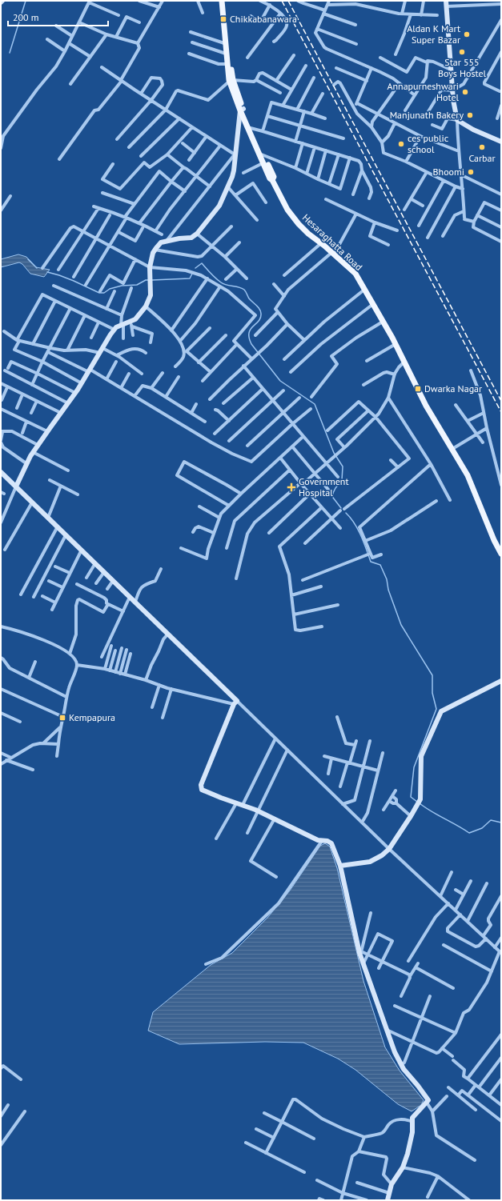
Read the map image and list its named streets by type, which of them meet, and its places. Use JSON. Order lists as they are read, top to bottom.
{
  "streets": {
    "main road": ["Hesaraghatta Road"]
  },
  "places": {
    "transit": ["Chikkabanawara", "Dwarka Nagar", "Kempapura"],
    "other": [
      "Aldan K Mart Super Bazar",
      "Star 555 Boys Hostel",
      "Annapurneshwari Hotel",
      "Manjunath Bakery",
      "ces public school",
      "Carbar",
      "Bhoomi"
    ],
    "health": ["Government Hospital"]
  },
  "scale_bar": "200 m"
}
